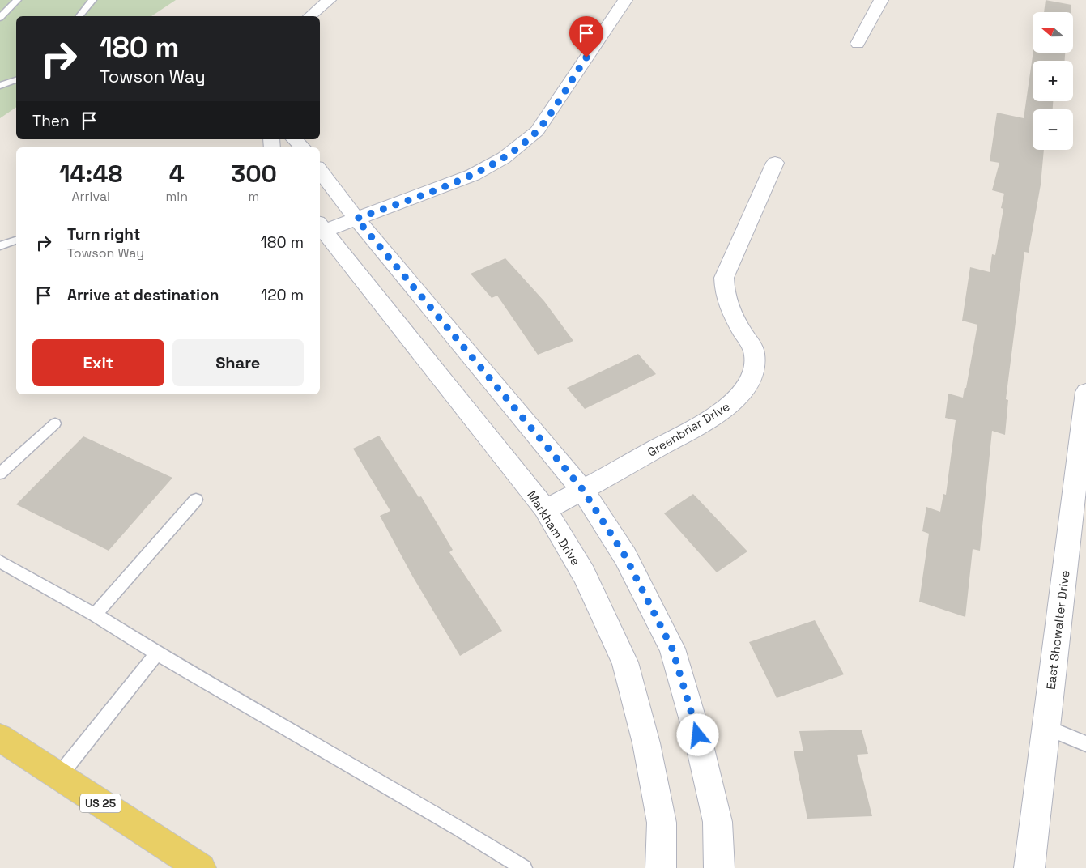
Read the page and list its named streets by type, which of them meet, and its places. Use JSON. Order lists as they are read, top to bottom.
{
  "streets": {
    "main road": ["US 25"],
    "street": ["Greenbriar Drive", "Markham Drive", "East Showalter Drive"]
  },
  "crossings": [
    ["Greenbriar Drive", "Markham Drive"]
  ],
  "north": "left",
  "page": {
    "map_buttons": ["+", "−"],
    "turn": ["180 m", "Towson Way"],
    "then": "Then",
    "eta": [
      "14:48",
      "Arrival",
      "4",
      "min",
      "300",
      "m"
    ],
    "list": [
      {
        "name": "Turn right",
        "note": "Towson Way",
        "value": "180 m"
      },
      {
        "name": "Arrive at destination",
        "value": "120 m"
      }
    ],
    "buttons": ["Exit", "Share"]
  }
}
